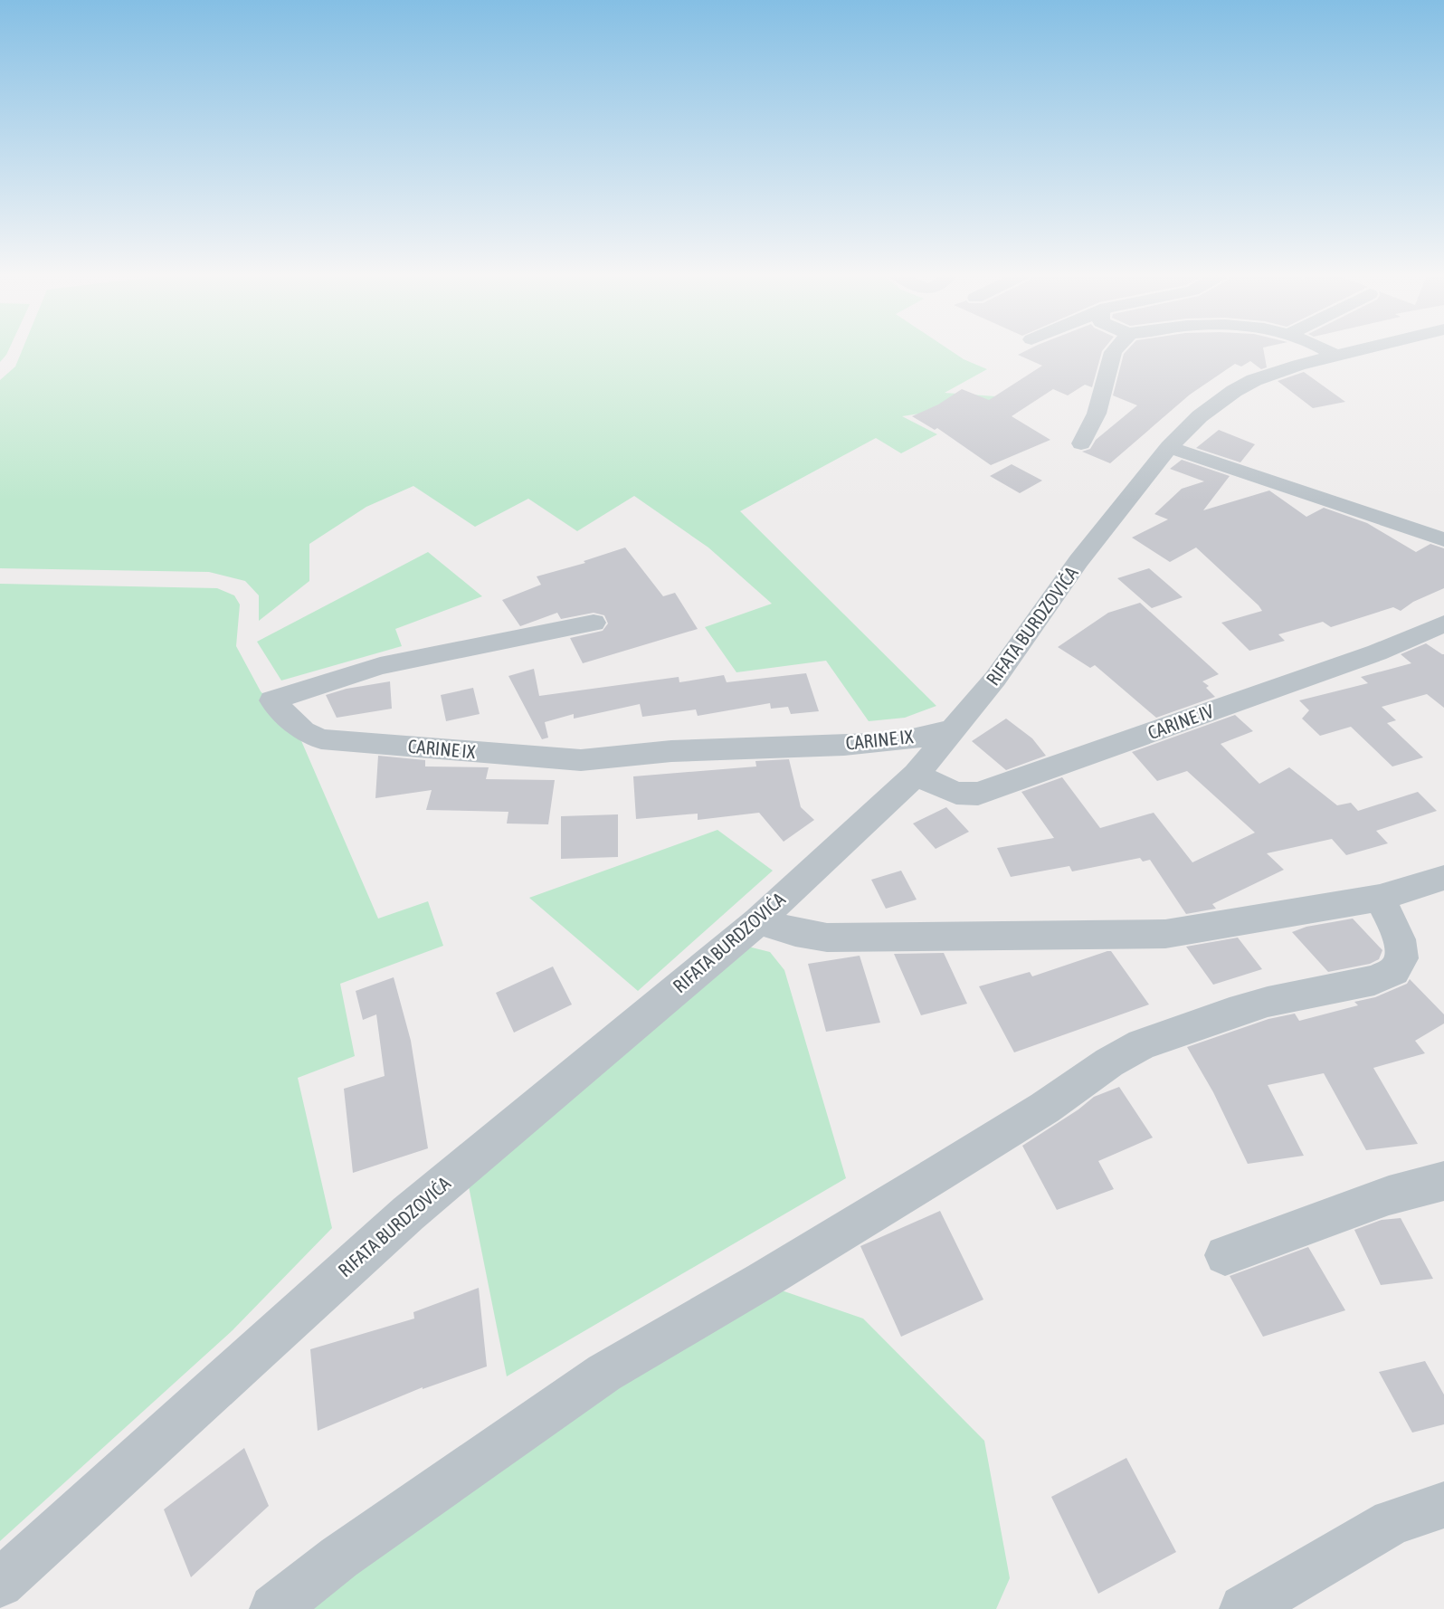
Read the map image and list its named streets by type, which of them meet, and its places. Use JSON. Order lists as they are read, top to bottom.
{
  "streets": {
    "street": ["RIFATA BURDZOVIĆA", "CARINE IV", "CARINE IX"]
  },
  "crossings": [
    ["RIFATA BURDZOVIĆA", "CARINE IV"],
    ["RIFATA BURDZOVIĆA", "CARINE IX"]
  ]
}
